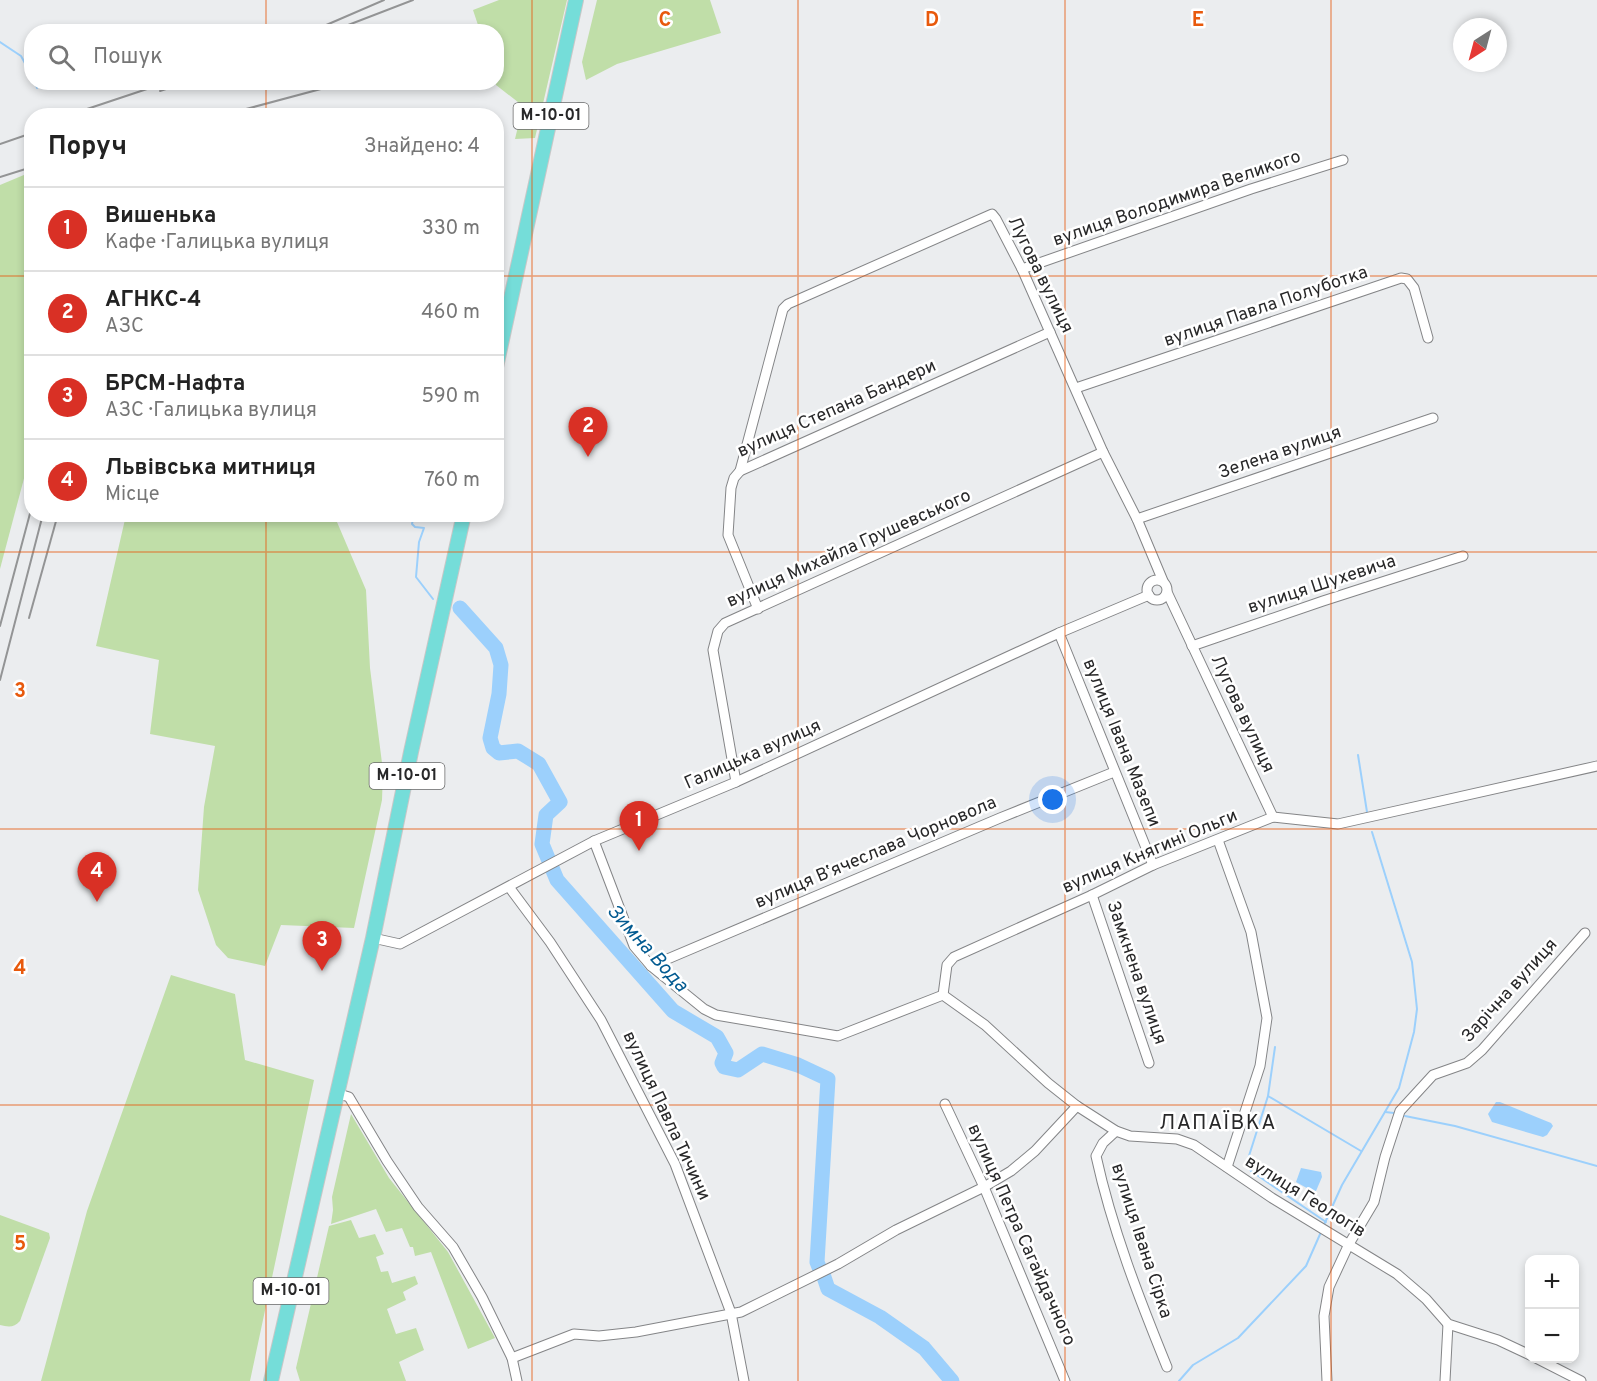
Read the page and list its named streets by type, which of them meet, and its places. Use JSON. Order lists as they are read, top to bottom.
{
  "streets": {
    "highway": ["М-10-01"],
    "street": [
      "вулиця Володимира Великого",
      "Лугова вулиця",
      "вулиця Павла Полуботка",
      "вулиця Степана Бандери",
      "Зелена вулиця",
      "вулиця Михайла Грушевського",
      "вулиця Шухевича",
      "вулиця Івана Мазепи",
      "Галицька вулиця",
      "вулиця Княгині Ольги",
      "вулиця Вʼячеслава Чорновола",
      "Замкнена вулиця",
      "Зарічна вулиця",
      "вулиця Павла Тичини",
      "вулиця Геологів",
      "вулиця Петра Сагайдачного",
      "вулиця Івана Сірка"
    ]
  },
  "crossings": [
    ["М-10-01", "Галицька вулиця"],
    ["вулиця Володимира Великого", "Лугова вулиця"],
    ["Лугова вулиця", "вулиця Павла Полуботка"],
    ["Лугова вулиця", "вулиця Степана Бандери"],
    ["Лугова вулиця", "Зелена вулиця"],
    ["Лугова вулиця", "вулиця Михайла Грушевського"],
    ["Лугова вулиця", "вулиця Шухевича"],
    ["Лугова вулиця", "Галицька вулиця"],
    ["Лугова вулиця", "вулиця Княгині Ольги"],
    ["вулиця Степана Бандери", "вулиця Михайла Грушевського"],
    ["вулиця Михайла Грушевського", "Галицька вулиця"],
    ["вулиця Івана Мазепи", "Галицька вулиця"],
    ["вулиця Івана Мазепи", "вулиця Княгині Ольги"],
    ["вулиця Івана Мазепи", "вулиця Вʼячеслава Чорновола"],
    ["Галицька вулиця", "вулиця Павла Тичини"],
    ["вулиця Княгині Ольги", "Замкнена вулиця"],
    ["вулиця Княгині Ольги", "вулиця Геологів"],
    ["Зарічна вулиця", "вулиця Геологів"],
    ["вулиця Геологів", "вулиця Івана Сірка"]
  ],
  "districts": ["ЛАПАЇВКА"],
  "water": ["Зимна Вода"],
  "north": "bottom left",
  "page": {
    "search": "Пошук",
    "heading": ["Поруч", "Знайдено: 4"],
    "list": [
      {
        "mark": "1",
        "name": "Вишенька",
        "note": "Кафе · Галицька вулиця",
        "value": "330 m"
      },
      {
        "mark": "2",
        "name": "АГНКС-4",
        "note": "АЗС",
        "value": "460 m"
      },
      {
        "mark": "3",
        "name": "БРСМ-Нафта",
        "note": "АЗС · Галицька вулиця",
        "value": "590 m"
      },
      {
        "mark": "4",
        "name": "Львівська митниця",
        "note": "Місце",
        "value": "760 m"
      }
    ],
    "pins": [
      "2",
      "1",
      "4",
      "3"
    ],
    "map_buttons": ["+", "−"]
  },
  "grid": {
    "columns": ["C", "D", "E"],
    "rows": ["3", "4", "5"]
  }
}
